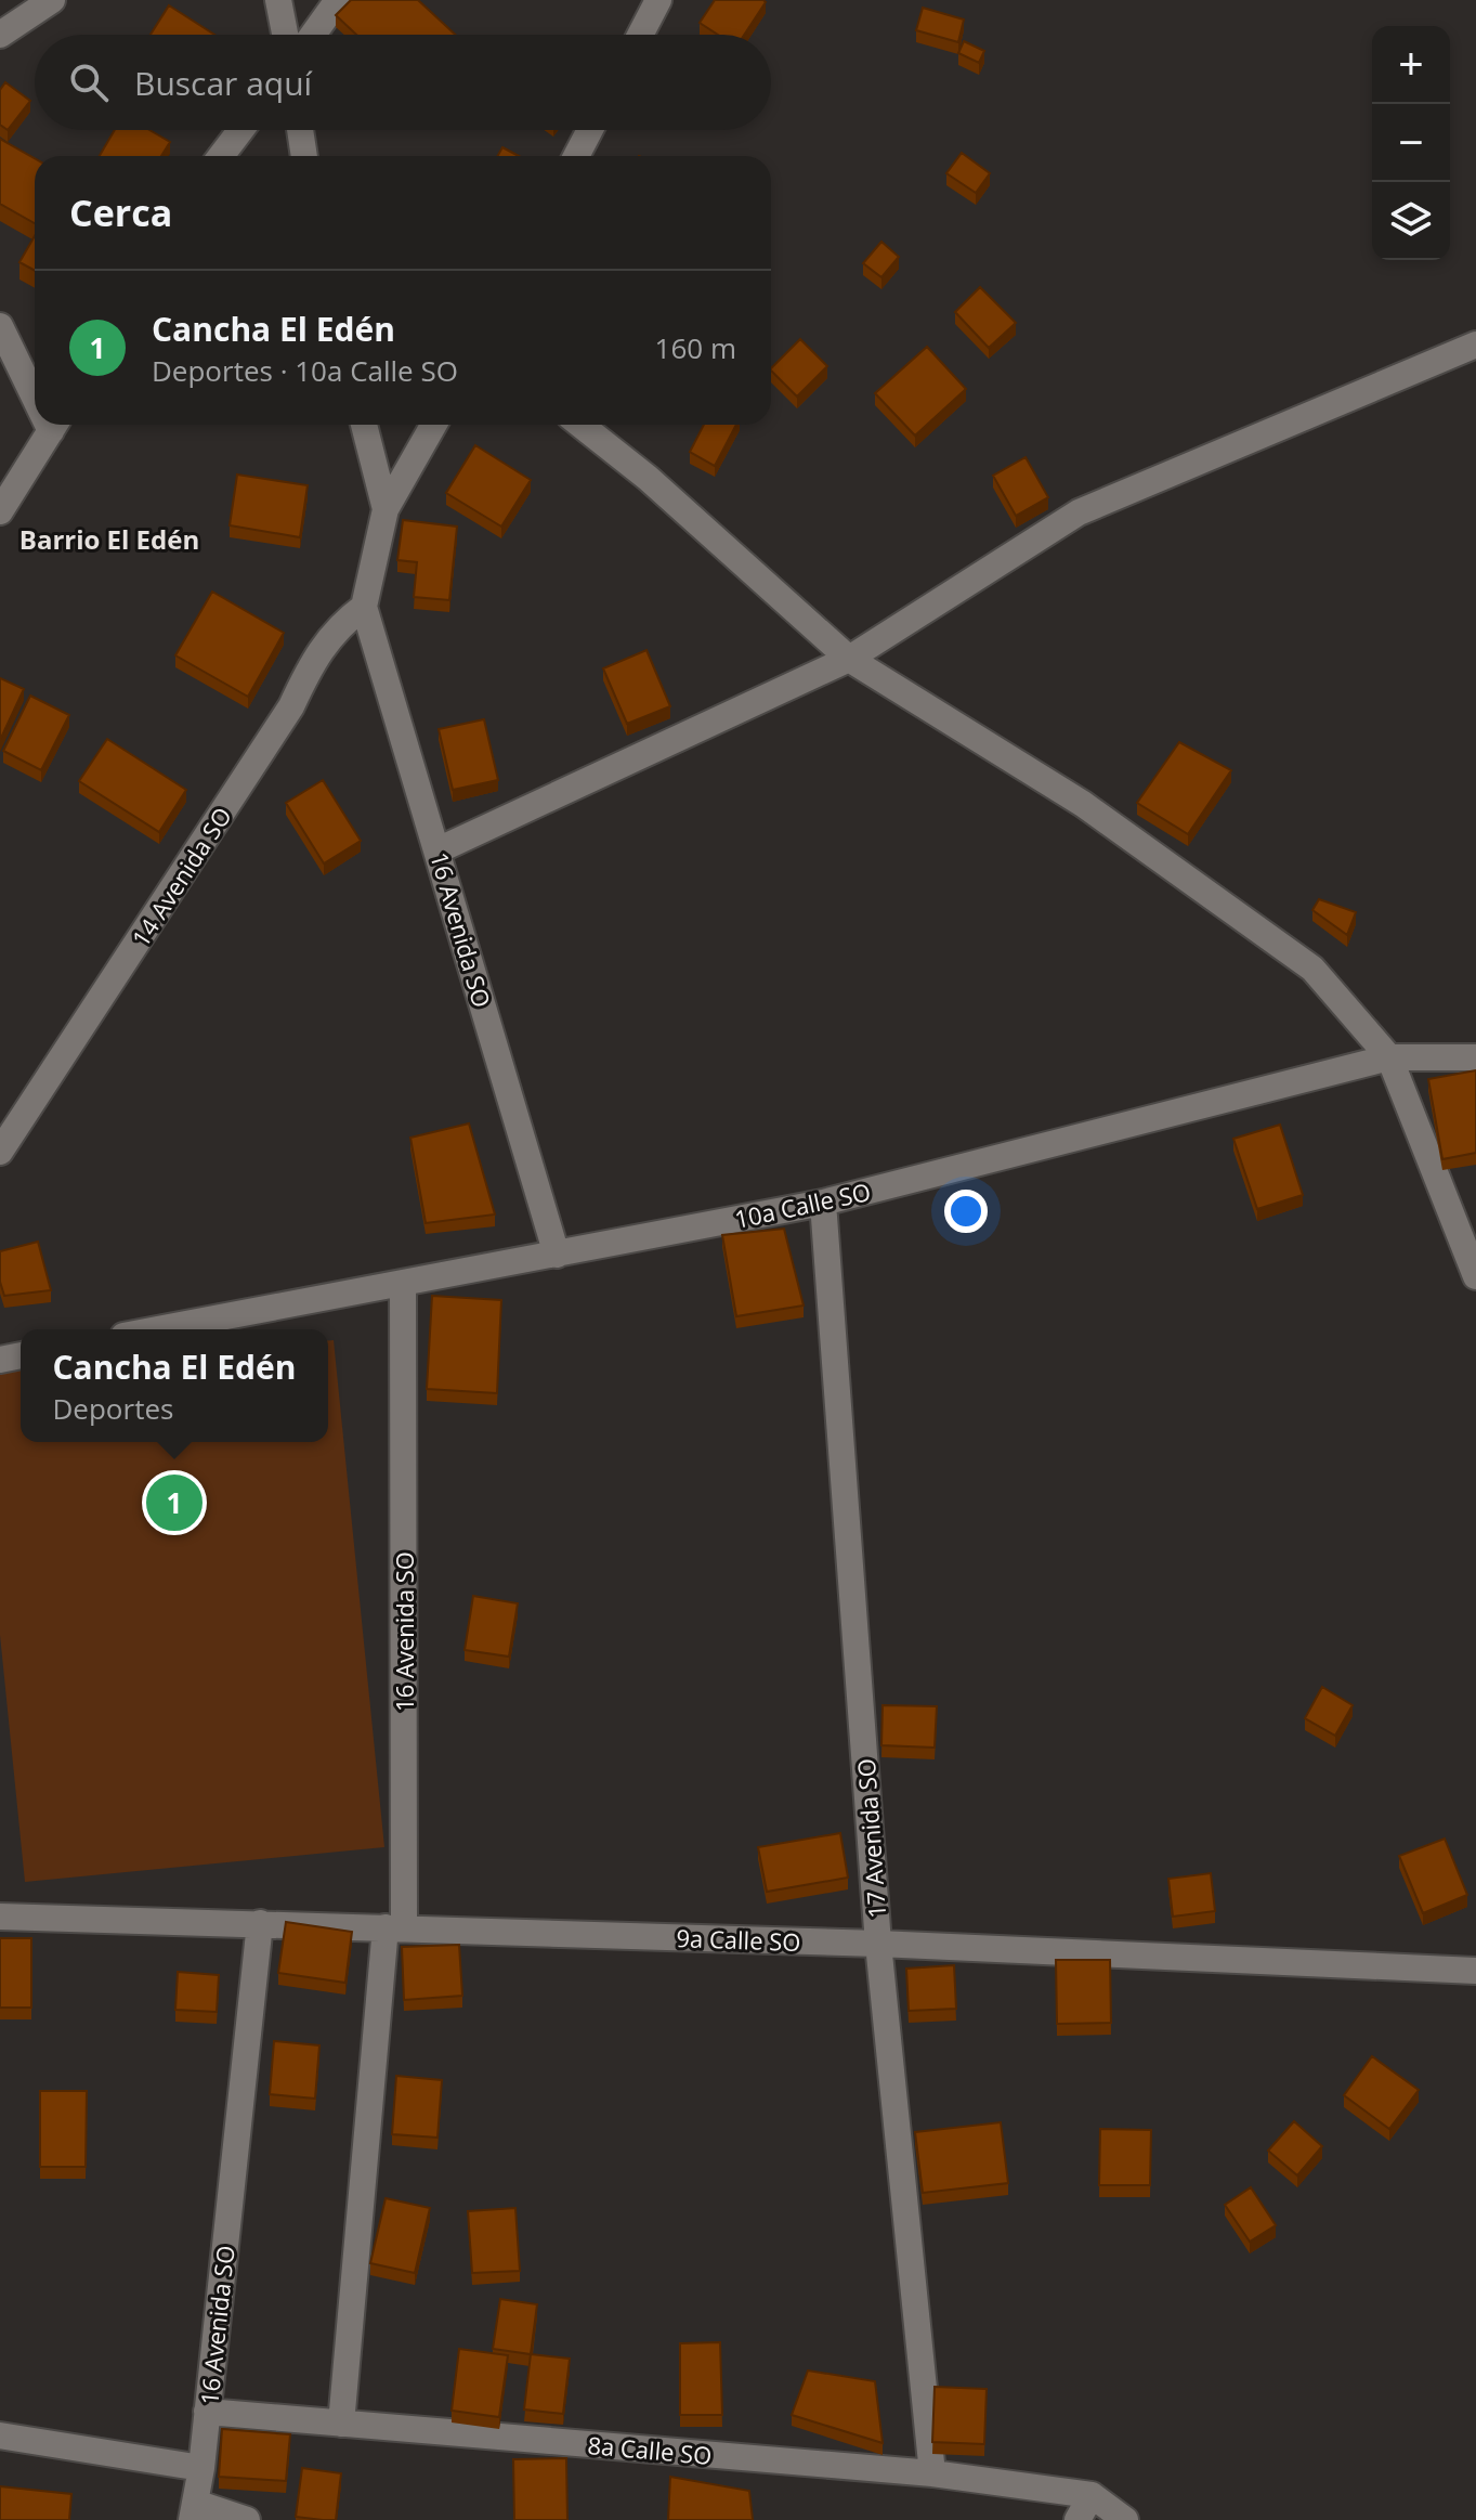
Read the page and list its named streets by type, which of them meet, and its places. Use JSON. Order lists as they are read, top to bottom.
{
  "streets": {
    "street": [
      "14 Avenida SO",
      "16 Avenida SO",
      "10a Calle SO",
      "17 Avenida SO",
      "9a Calle SO",
      "8a Calle SO"
    ]
  },
  "crossings": [
    ["14 Avenida SO", "16 Avenida SO"],
    ["16 Avenida SO", "10a Calle SO"],
    ["16 Avenida SO", "9a Calle SO"],
    ["16 Avenida SO", "8a Calle SO"],
    ["10a Calle SO", "17 Avenida SO"],
    ["17 Avenida SO", "9a Calle SO"],
    ["17 Avenida SO", "8a Calle SO"]
  ],
  "districts": ["Barrio El Edén"],
  "page": {
    "map_buttons": ["+", "−"],
    "search": "Buscar aquí",
    "heading": "Cerca",
    "list": [
      {
        "mark": "1",
        "name": "Cancha El Edén",
        "note": "Deportes · 10a Calle SO",
        "value": "160 m"
      }
    ],
    "popup": ["Cancha El Edén", "Deportes"],
    "pins": "1"
  }
}
